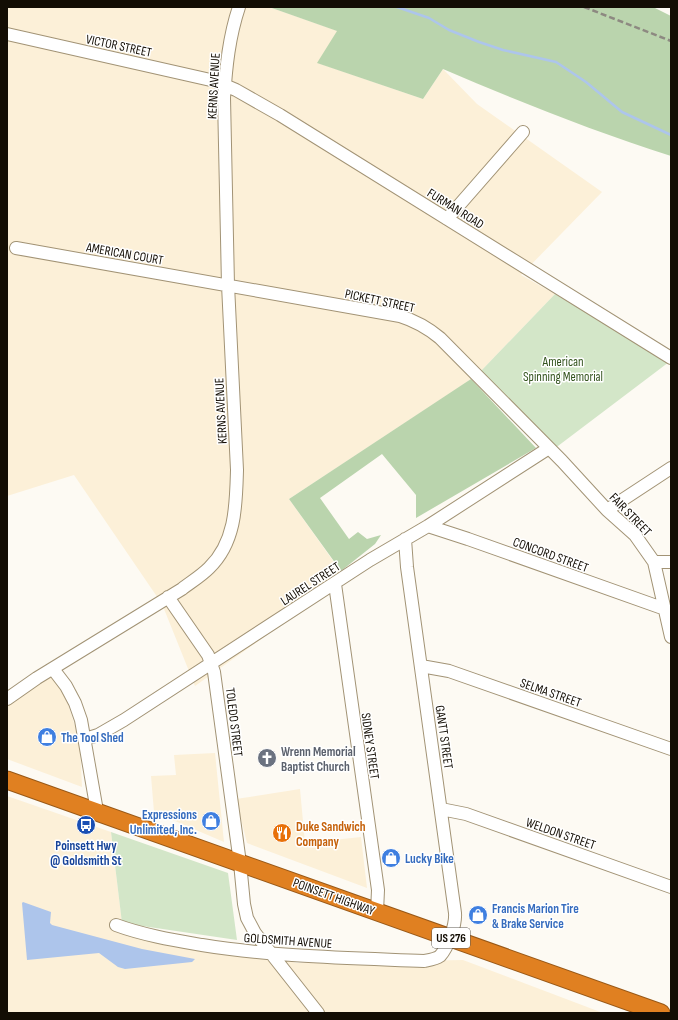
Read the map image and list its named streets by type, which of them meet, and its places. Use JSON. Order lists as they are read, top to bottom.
{
  "streets": {
    "highway": ["POINSETT HIGHWAY", "US 276"],
    "street": [
      "VICTOR STREET",
      "KERNS AVENUE",
      "FURMAN ROAD",
      "AMERICAN COURT",
      "PICKETT STREET",
      "FAIR STREET",
      "CONCORD STREET",
      "LAUREL STREET",
      "SELMA STREET",
      "TOLEDO STREET",
      "GANTT STREET",
      "SIDNEY STREET",
      "WELDON STREET",
      "GOLDSMITH AVENUE"
    ]
  },
  "crossings": [
    ["VICTOR STREET", "KERNS AVENUE"],
    ["VICTOR STREET", "FURMAN ROAD"],
    ["KERNS AVENUE", "FURMAN ROAD"],
    ["KERNS AVENUE", "AMERICAN COURT"],
    ["KERNS AVENUE", "PICKETT STREET"],
    ["KERNS AVENUE", "TOLEDO STREET"],
    ["AMERICAN COURT", "PICKETT STREET"],
    ["PICKETT STREET", "FAIR STREET"],
    ["PICKETT STREET", "LAUREL STREET"],
    ["FAIR STREET", "CONCORD STREET"],
    ["FAIR STREET", "LAUREL STREET"],
    ["CONCORD STREET", "LAUREL STREET"],
    ["LAUREL STREET", "TOLEDO STREET"],
    ["LAUREL STREET", "GANTT STREET"],
    ["LAUREL STREET", "SIDNEY STREET"],
    ["SELMA STREET", "GANTT STREET"],
    ["TOLEDO STREET", "POINSETT HIGHWAY"],
    ["TOLEDO STREET", "GOLDSMITH AVENUE"],
    ["GANTT STREET", "WELDON STREET"],
    ["GANTT STREET", "POINSETT HIGHWAY"],
    ["GANTT STREET", "GOLDSMITH AVENUE"],
    ["SIDNEY STREET", "POINSETT HIGHWAY"],
    ["POINSETT HIGHWAY", "GOLDSMITH AVENUE"]
  ],
  "parks": ["American Spinning Memorial"],
  "places": {
    "shop": [
      "The Tool Shed",
      "Expressions Unlimited, Inc.",
      "Lucky Bike",
      "Francis Marion Tire & Brake Service"
    ],
    "church": ["Wrenn Memorial Baptist Church"],
    "bus stop": ["Poinsett Hwy @ Goldsmith St"],
    "restaurant": ["Duke Sandwich Company"]
  }
}
